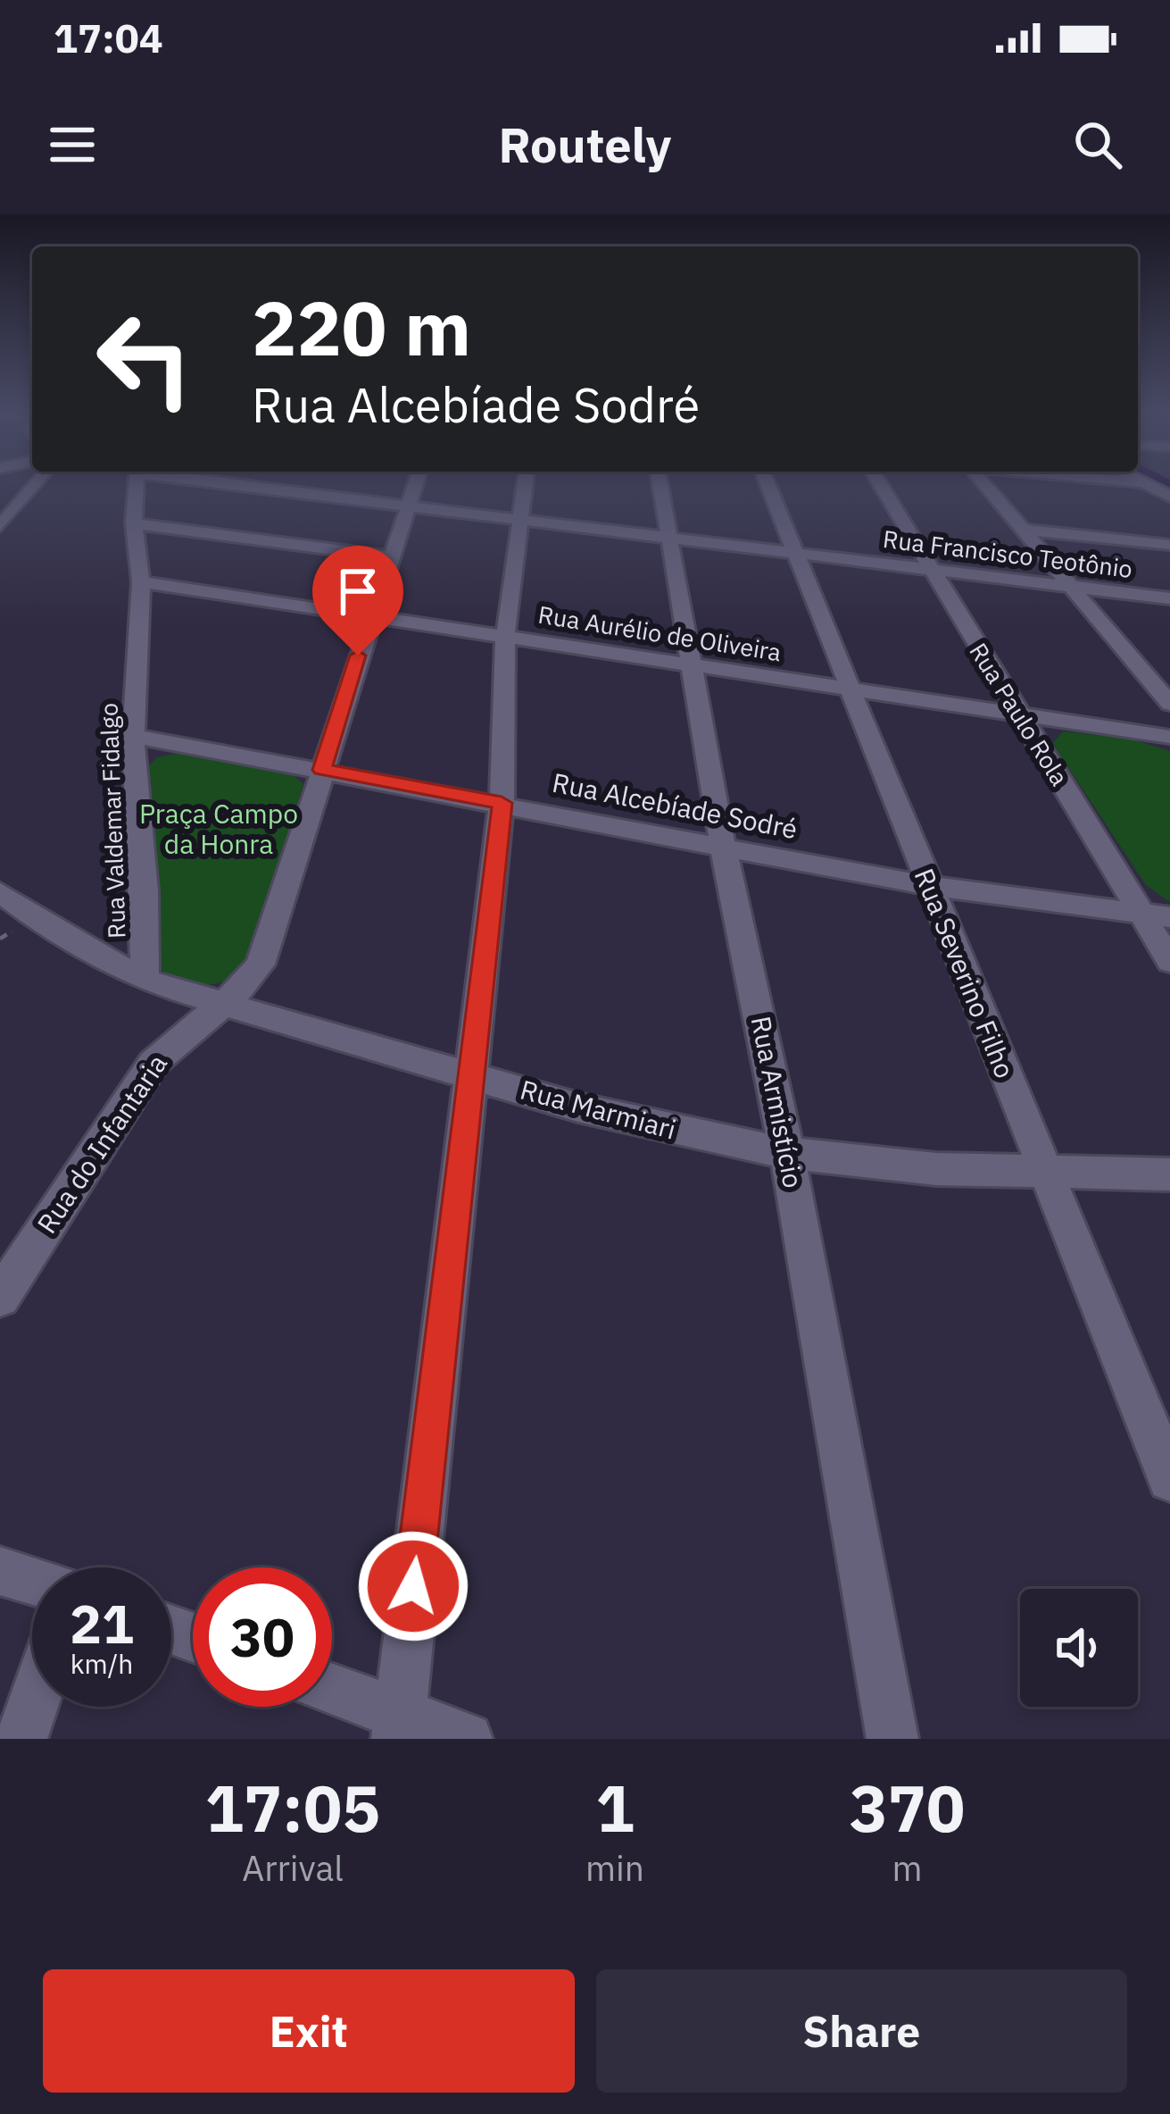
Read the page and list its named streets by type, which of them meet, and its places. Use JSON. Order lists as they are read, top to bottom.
{
  "streets": {
    "street": [
      "Rua Francisco Teotônio",
      "Rua Aurélio de Oliveira",
      "Rua Paulo Rola",
      "Rua Alcebíade Sodré",
      "Rua Valdemar Fidalgo",
      "Rua Severino Filho",
      "Rua Armistício",
      "Rua Marmiari",
      "Rua do Infantaria"
    ]
  },
  "crossings": [
    ["Rua Francisco Teotônio", "Rua Paulo Rola"],
    ["Rua Francisco Teotônio", "Rua Severino Filho"],
    ["Rua Francisco Teotônio", "Rua Armistício"],
    ["Rua Francisco Teotônio", "Rua do Infantaria"],
    ["Rua Aurélio de Oliveira", "Rua Paulo Rola"],
    ["Rua Aurélio de Oliveira", "Rua Valdemar Fidalgo"],
    ["Rua Aurélio de Oliveira", "Rua Severino Filho"],
    ["Rua Aurélio de Oliveira", "Rua Armistício"],
    ["Rua Aurélio de Oliveira", "Rua do Infantaria"],
    ["Rua Paulo Rola", "Rua Alcebíade Sodré"],
    ["Rua Alcebíade Sodré", "Rua Valdemar Fidalgo"],
    ["Rua Alcebíade Sodré", "Rua Severino Filho"],
    ["Rua Alcebíade Sodré", "Rua Armistício"],
    ["Rua Alcebíade Sodré", "Rua do Infantaria"],
    ["Rua Valdemar Fidalgo", "Rua Marmiari"],
    ["Rua Severino Filho", "Rua Marmiari"],
    ["Rua Armistício", "Rua Marmiari"],
    ["Rua Marmiari", "Rua do Infantaria"]
  ],
  "parks": ["Praça Campo da Honra"],
  "page": {
    "status": "17:04",
    "header": "Routely",
    "turn": ["220 m", "Rua Alcebíade Sodré"],
    "speed": "21 km/h",
    "limit": "30",
    "eta": [
      "17:05",
      "Arrival",
      "1",
      "min",
      "370",
      "m"
    ],
    "buttons": ["Exit", "Share"]
  }
}
